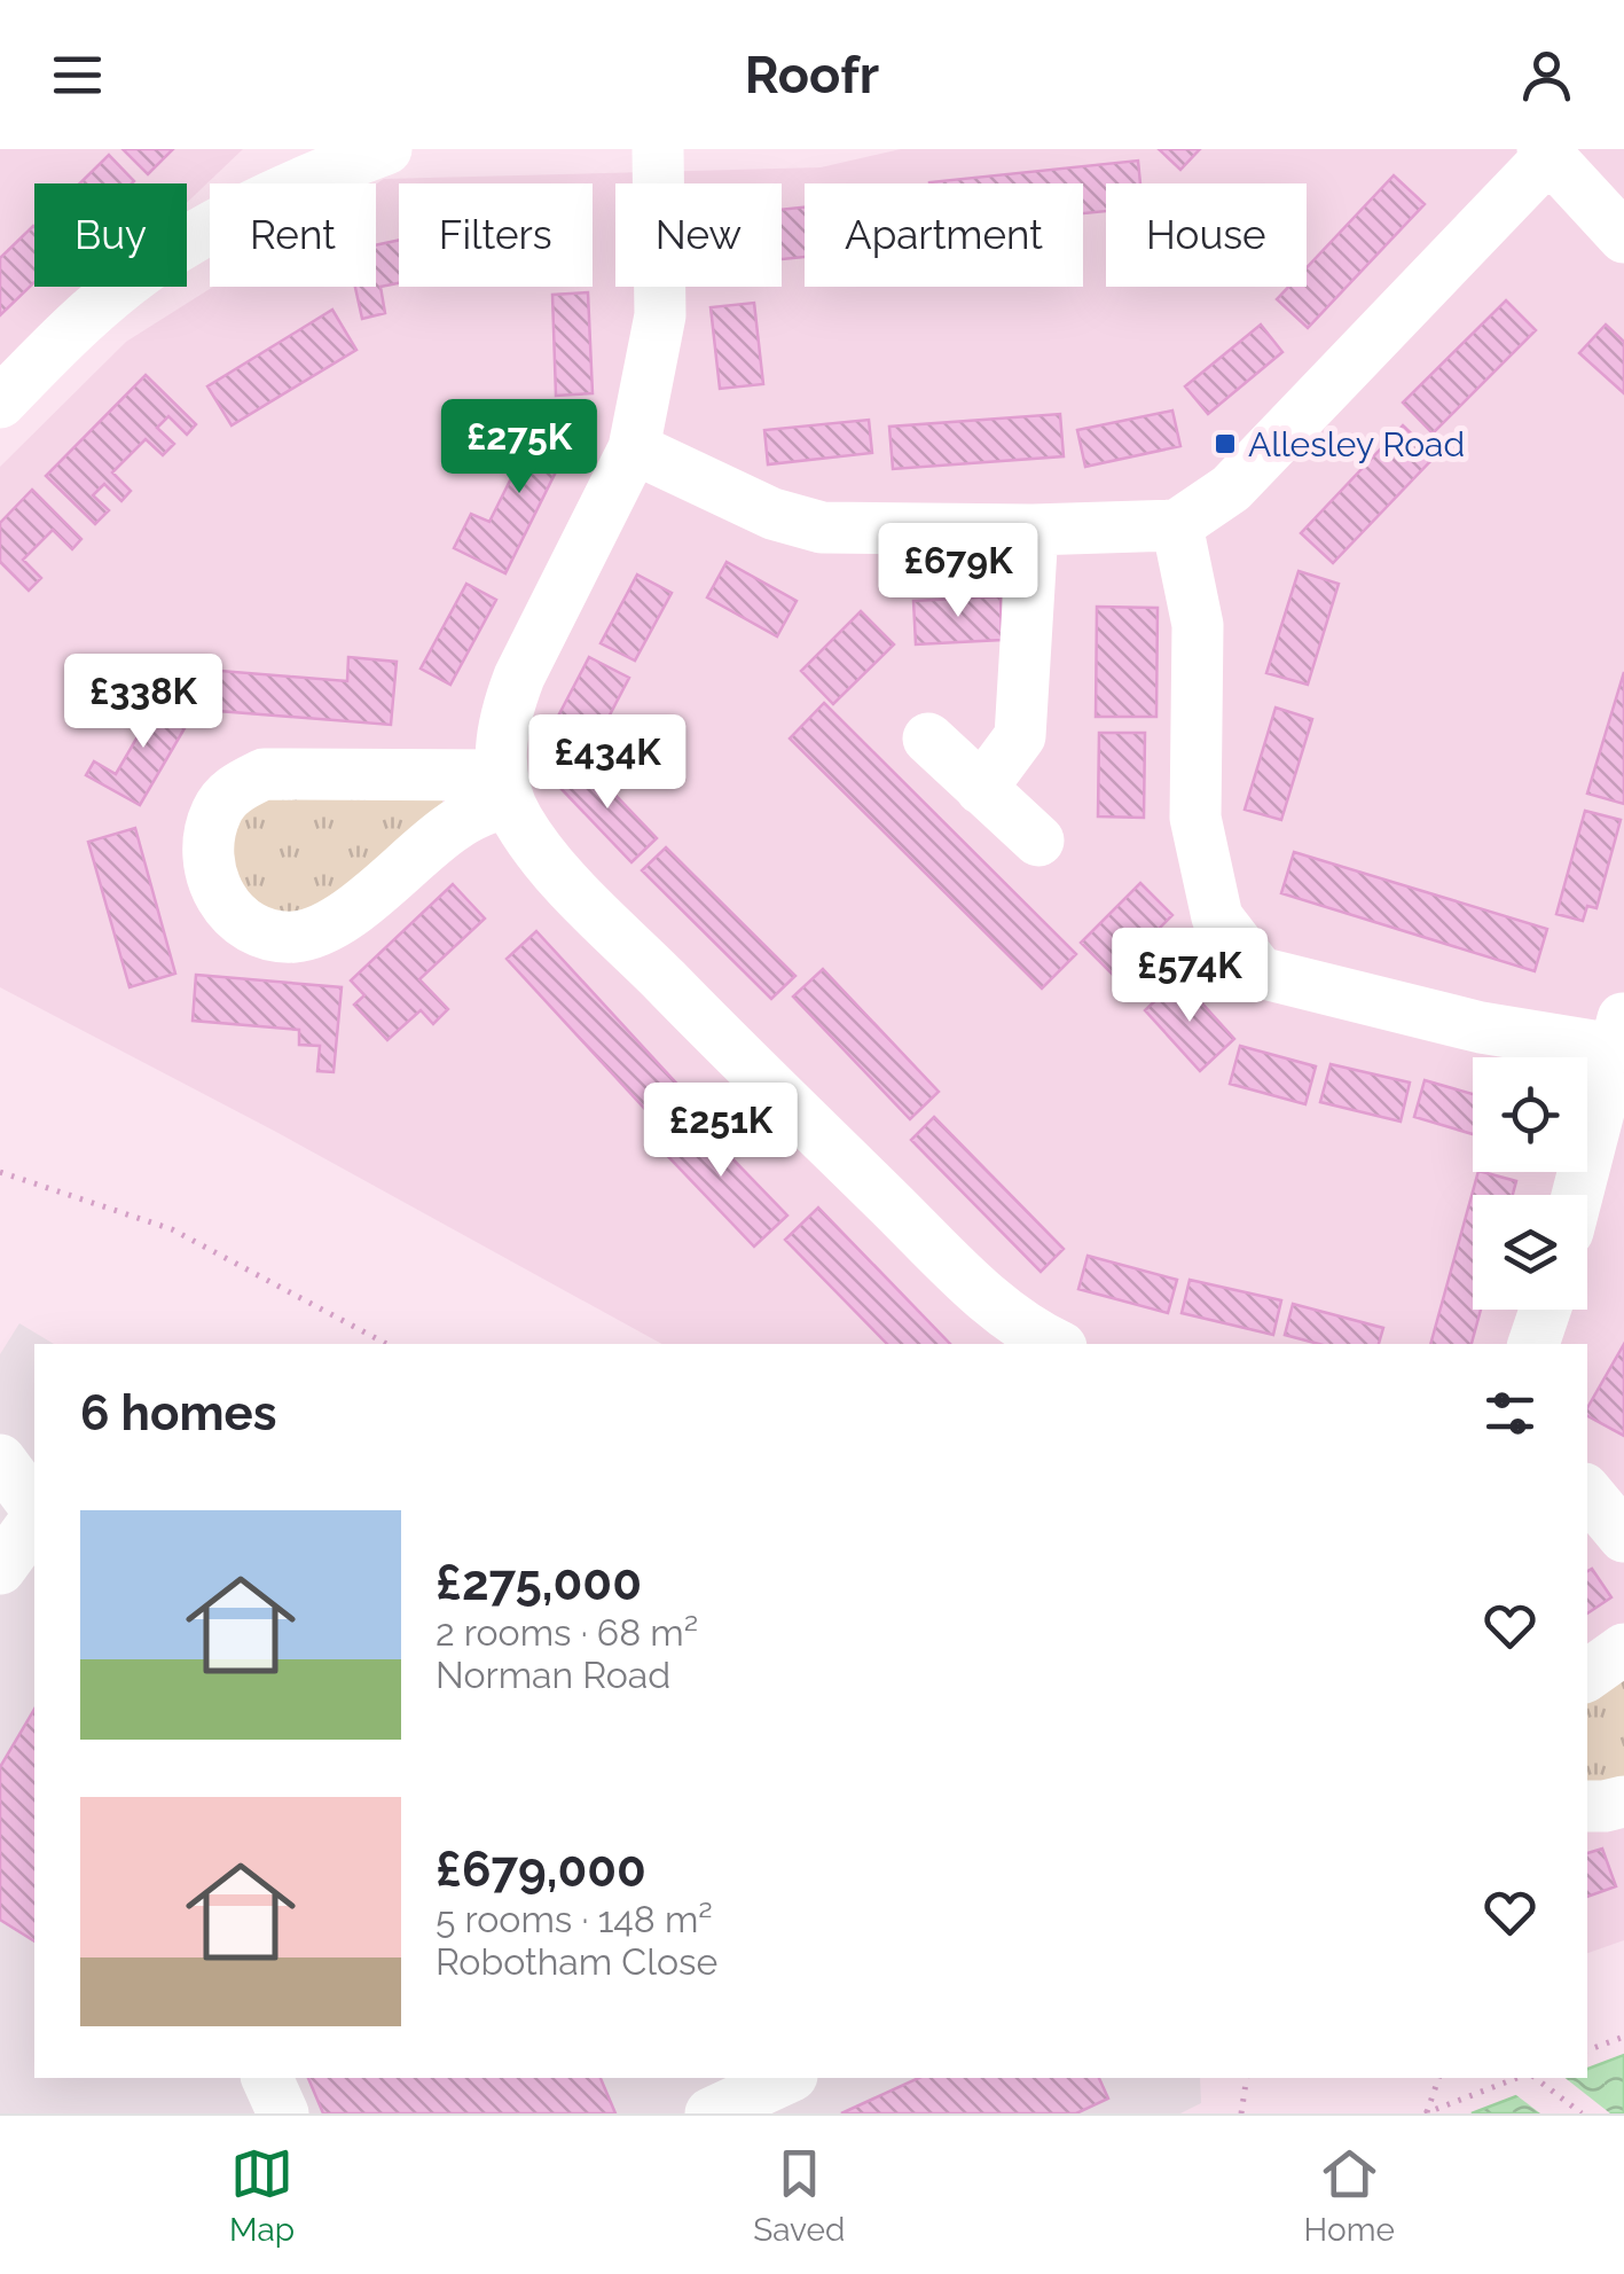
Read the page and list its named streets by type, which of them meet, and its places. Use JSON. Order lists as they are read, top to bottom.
{
  "places": {
    "transit": ["Allesley Road"]
  },
  "page": {
    "header": "Roofr",
    "chip": [
      "Buy",
      "Rent",
      "Filters",
      "New",
      "Apartment",
      "House"
    ],
    "price": [
      "£275K",
      "£679K",
      "£338K",
      "£434K",
      "£574K",
      "£251K"
    ],
    "heading": "6 homes",
    "list": [
      {
        "name": "£275,000",
        "note": "2 rooms · 68 m² · Norman Road"
      },
      {
        "name": "£679,000",
        "note": "5 rooms · 148 m² · Robotham Close"
      }
    ],
    "tabs": ["Map", "Saved", "Home"]
  }
}
